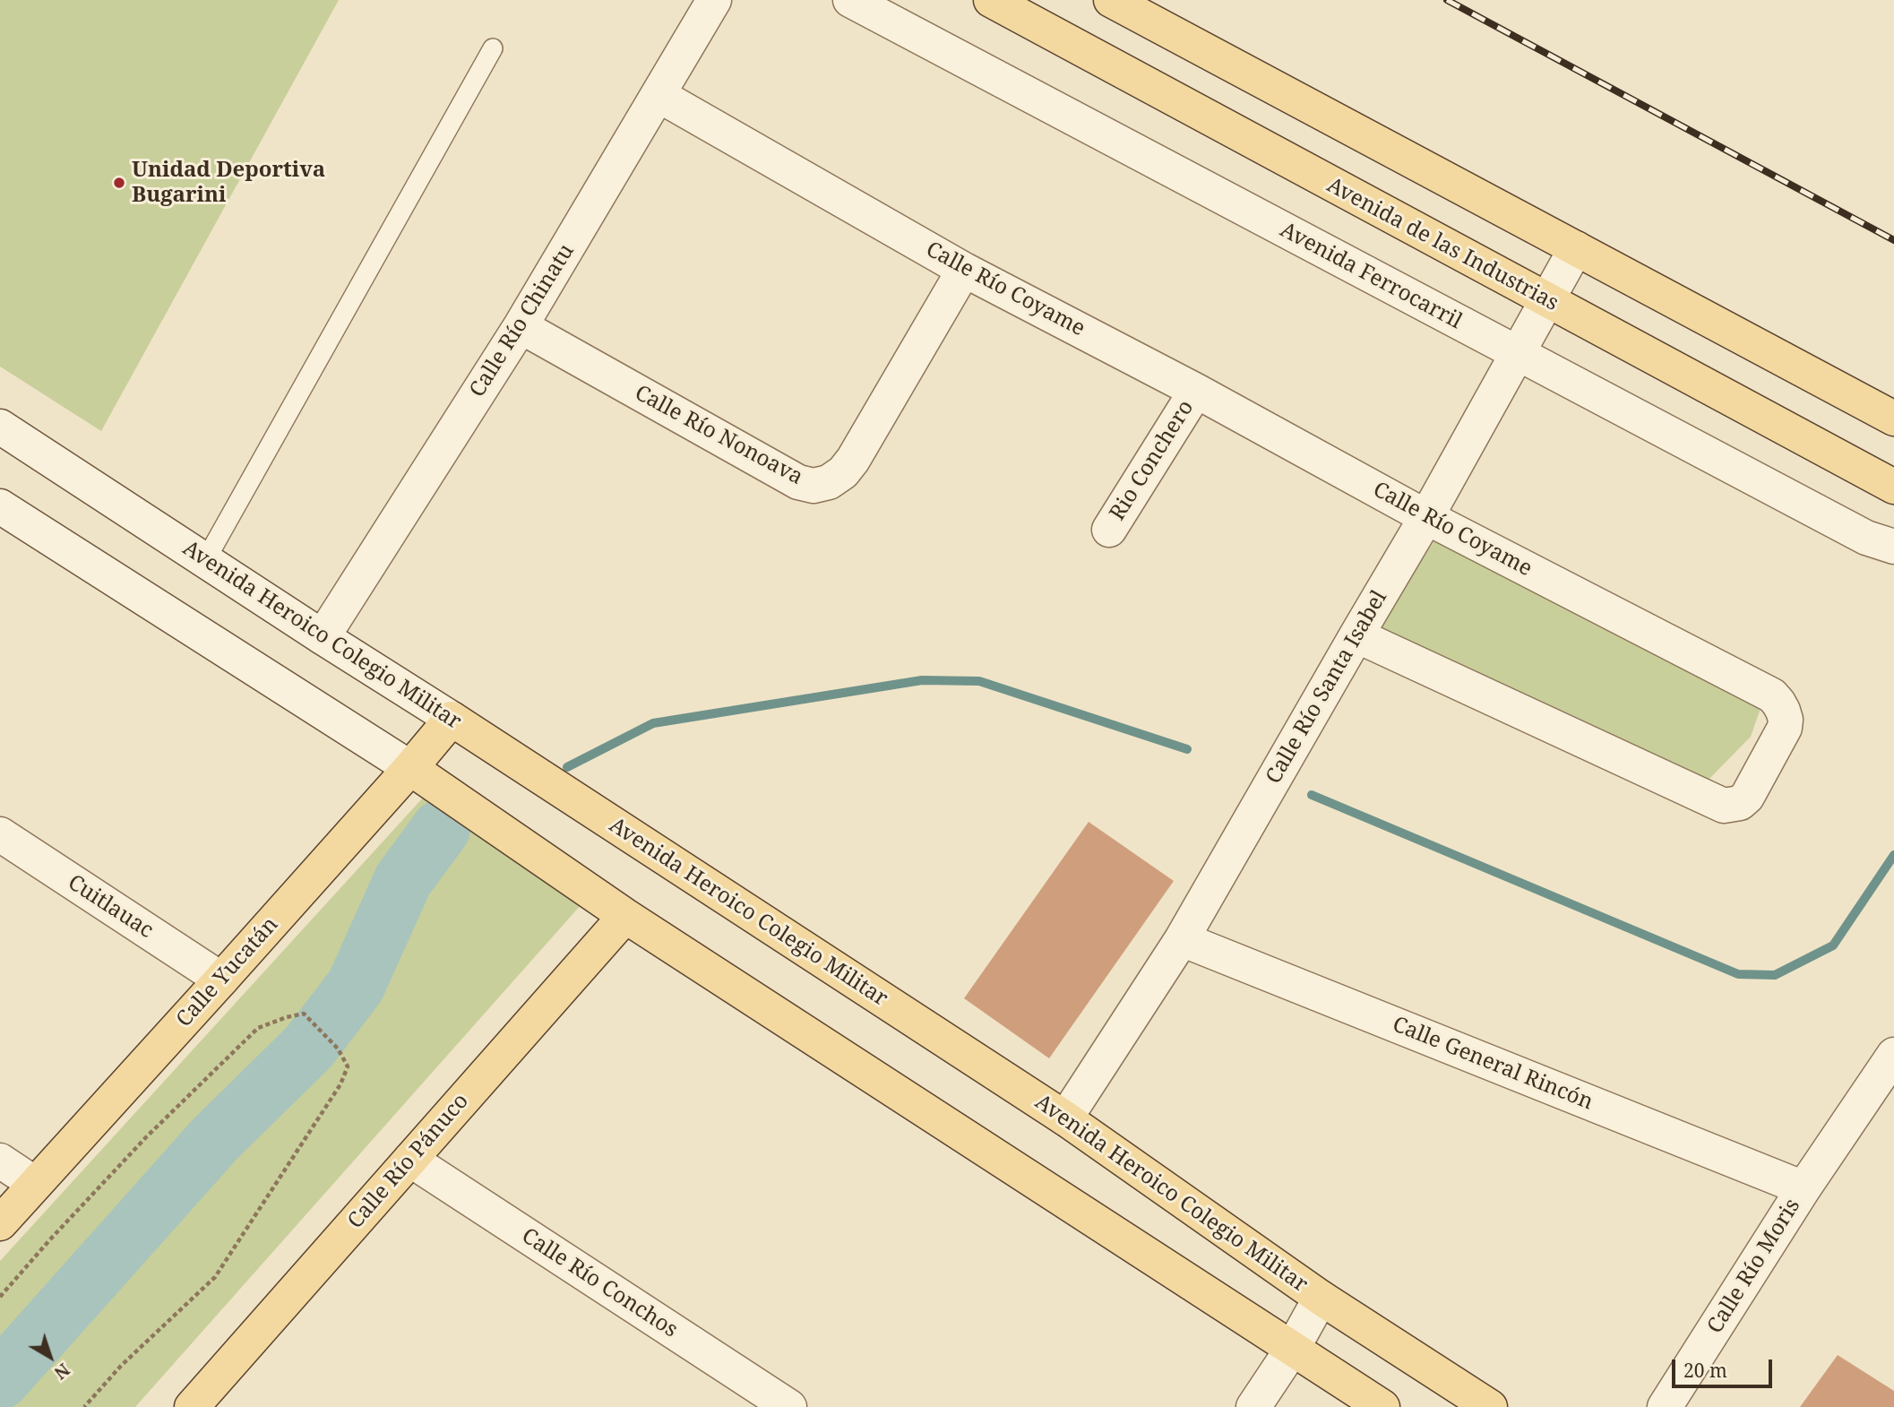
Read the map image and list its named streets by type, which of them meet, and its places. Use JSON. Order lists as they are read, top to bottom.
{
  "streets": {
    "main road": [
      "Avenida de las Industrias",
      "Avenida Heroico Colegio Militar",
      "Calle Yucatán",
      "Calle Río Pánuco"
    ],
    "street": [
      "Avenida Ferrocarril",
      "Calle Río Coyame",
      "Calle Río Chinatu",
      "Calle Río Nonoava",
      "Rio Conchero",
      "Calle Río Santa Isabel",
      "Cuitlauac",
      "Calle General Rincón",
      "Calle Río Moris",
      "Calle Río Conchos"
    ]
  },
  "crossings": [
    ["Avenida de las Industrias", "Calle Río Santa Isabel"],
    ["Avenida Ferrocarril", "Calle Río Santa Isabel"],
    ["Calle Río Coyame", "Calle Río Chinatu"],
    ["Calle Río Coyame", "Calle Río Nonoava"],
    ["Calle Río Coyame", "Rio Conchero"],
    ["Calle Río Coyame", "Calle Río Santa Isabel"],
    ["Calle Río Chinatu", "Calle Río Nonoava"],
    ["Calle Río Chinatu", "Avenida Heroico Colegio Militar"],
    ["Avenida Heroico Colegio Militar", "Calle Río Santa Isabel"],
    ["Avenida Heroico Colegio Militar", "Calle Yucatán"],
    ["Calle Río Santa Isabel", "Calle General Rincón"],
    ["Cuitlauac", "Calle Yucatán"],
    ["Calle General Rincón", "Calle Río Moris"],
    ["Calle Río Pánuco", "Calle Río Conchos"]
  ],
  "places": ["Unidad Deportiva Bugarini"],
  "scale_bar": "20 m",
  "north": "bottom right"
}
